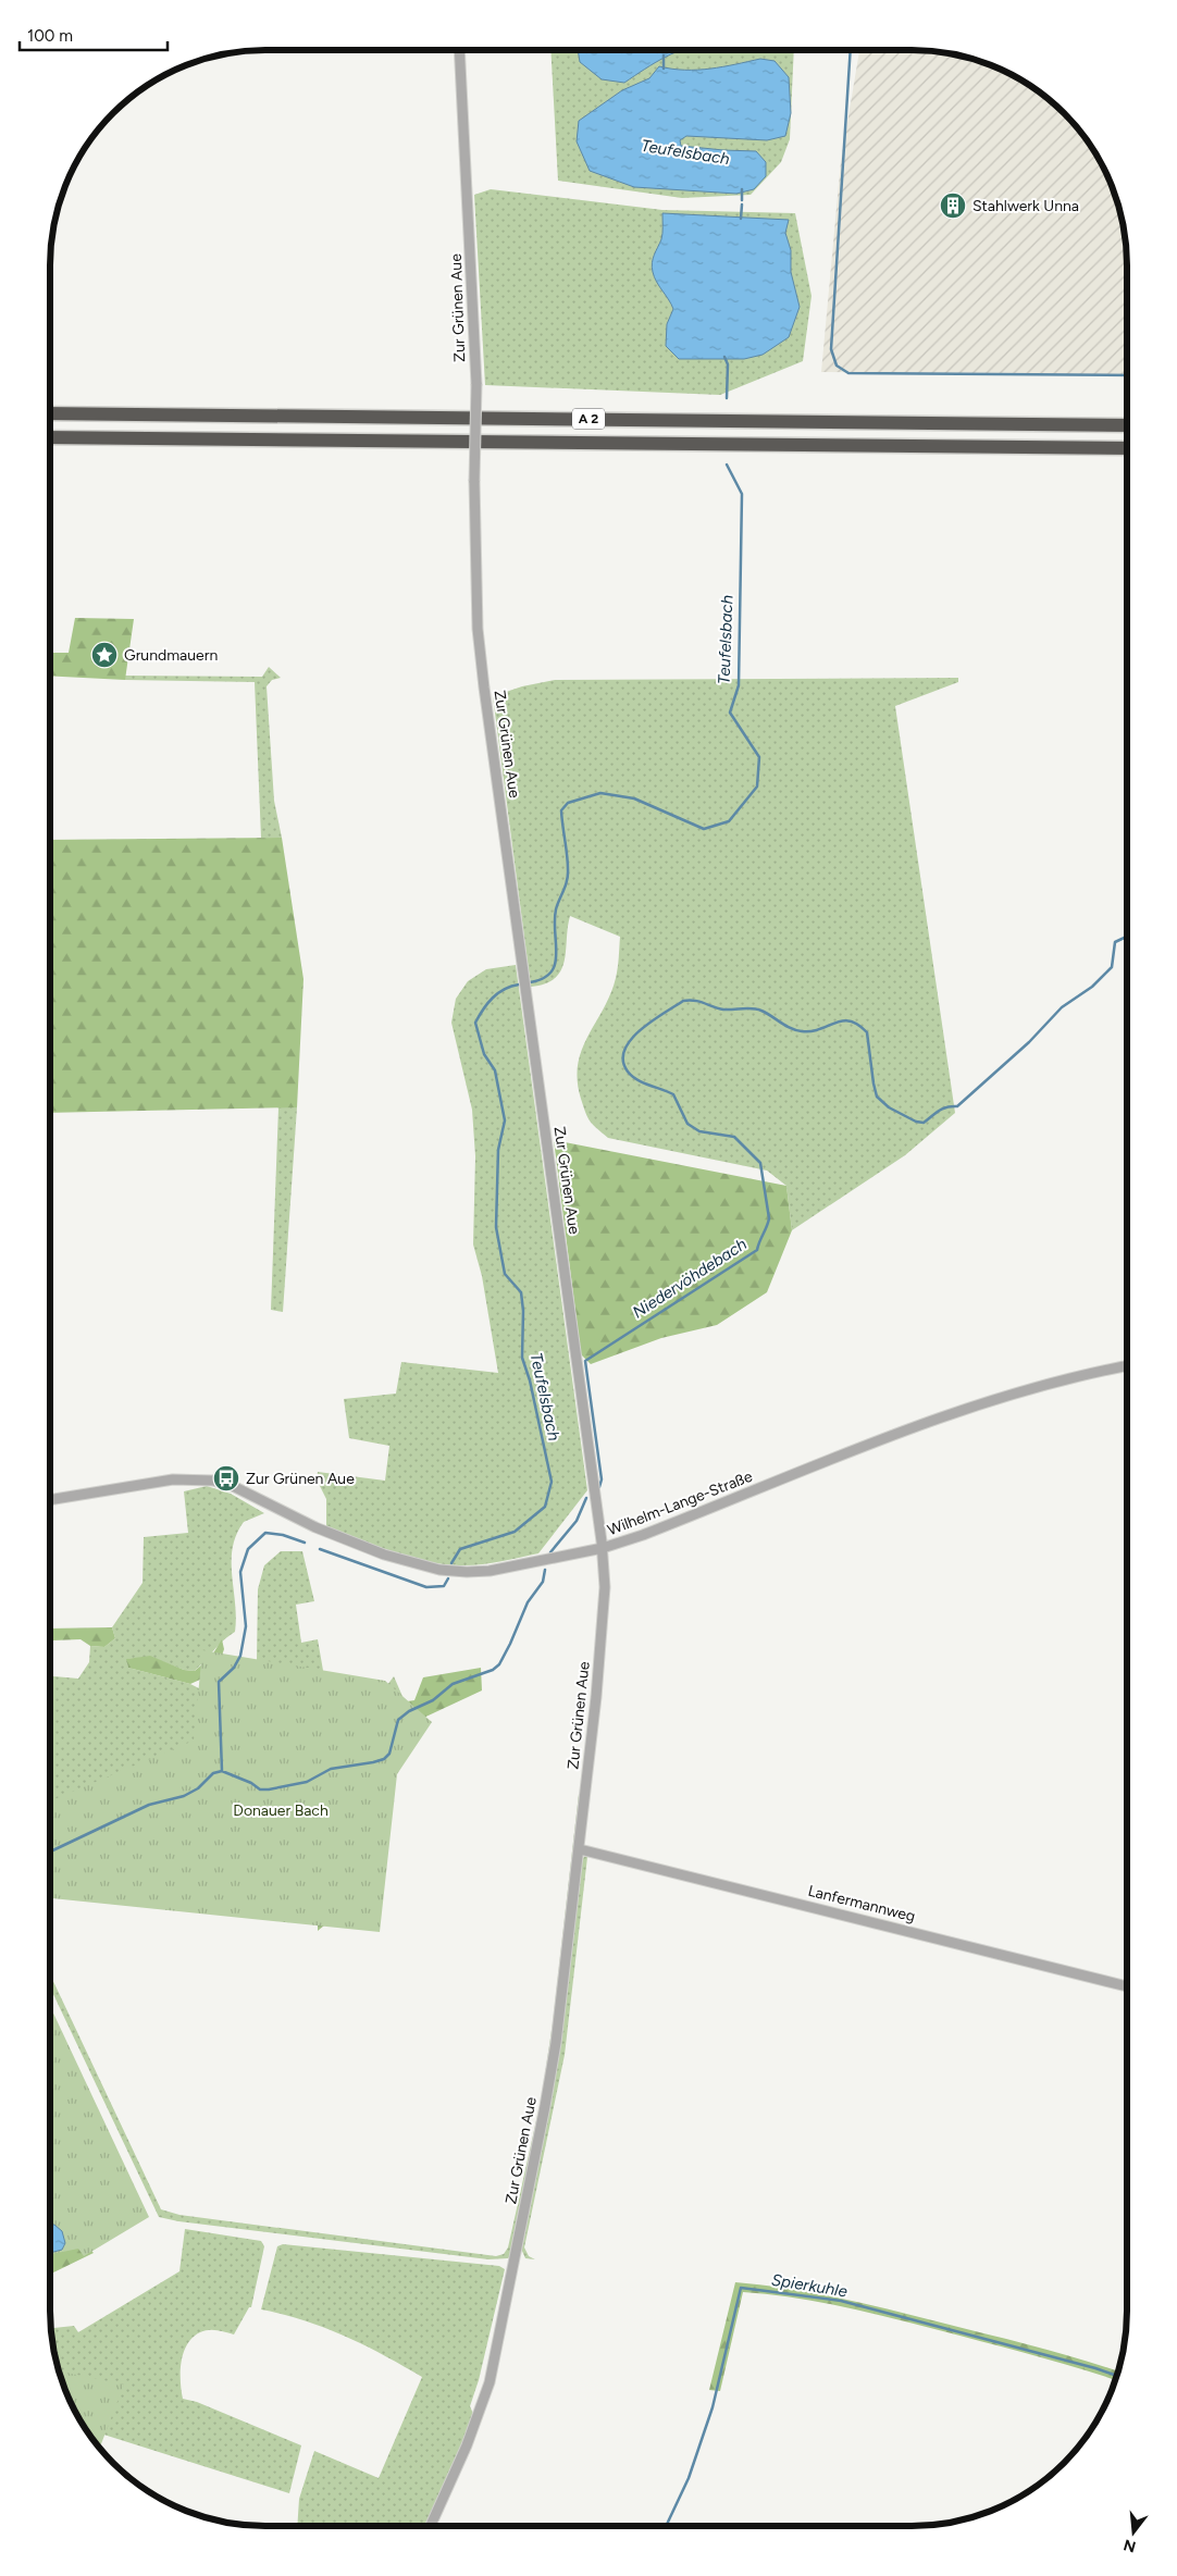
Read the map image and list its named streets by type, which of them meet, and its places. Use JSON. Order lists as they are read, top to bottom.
{
  "streets": {
    "highway": ["A 2"],
    "street": ["Zur Grünen Aue", "Wilhelm-Lange-Straße", "Lanfermannweg"]
  },
  "crossings": [
    ["Zur Grünen Aue", "Wilhelm-Lange-Straße"],
    ["Zur Grünen Aue", "Lanfermannweg"]
  ],
  "water": ["Teufelsbach", "Niedervöhdebach", "Spierkuhle"],
  "parks": ["Donauer Bach"],
  "places": {
    "building": ["Stahlwerk Unna"],
    "place": ["Grundmauern"],
    "bus stop": ["Zur Grünen Aue"]
  },
  "scale_bar": "100 m",
  "north": "bottom"
}
